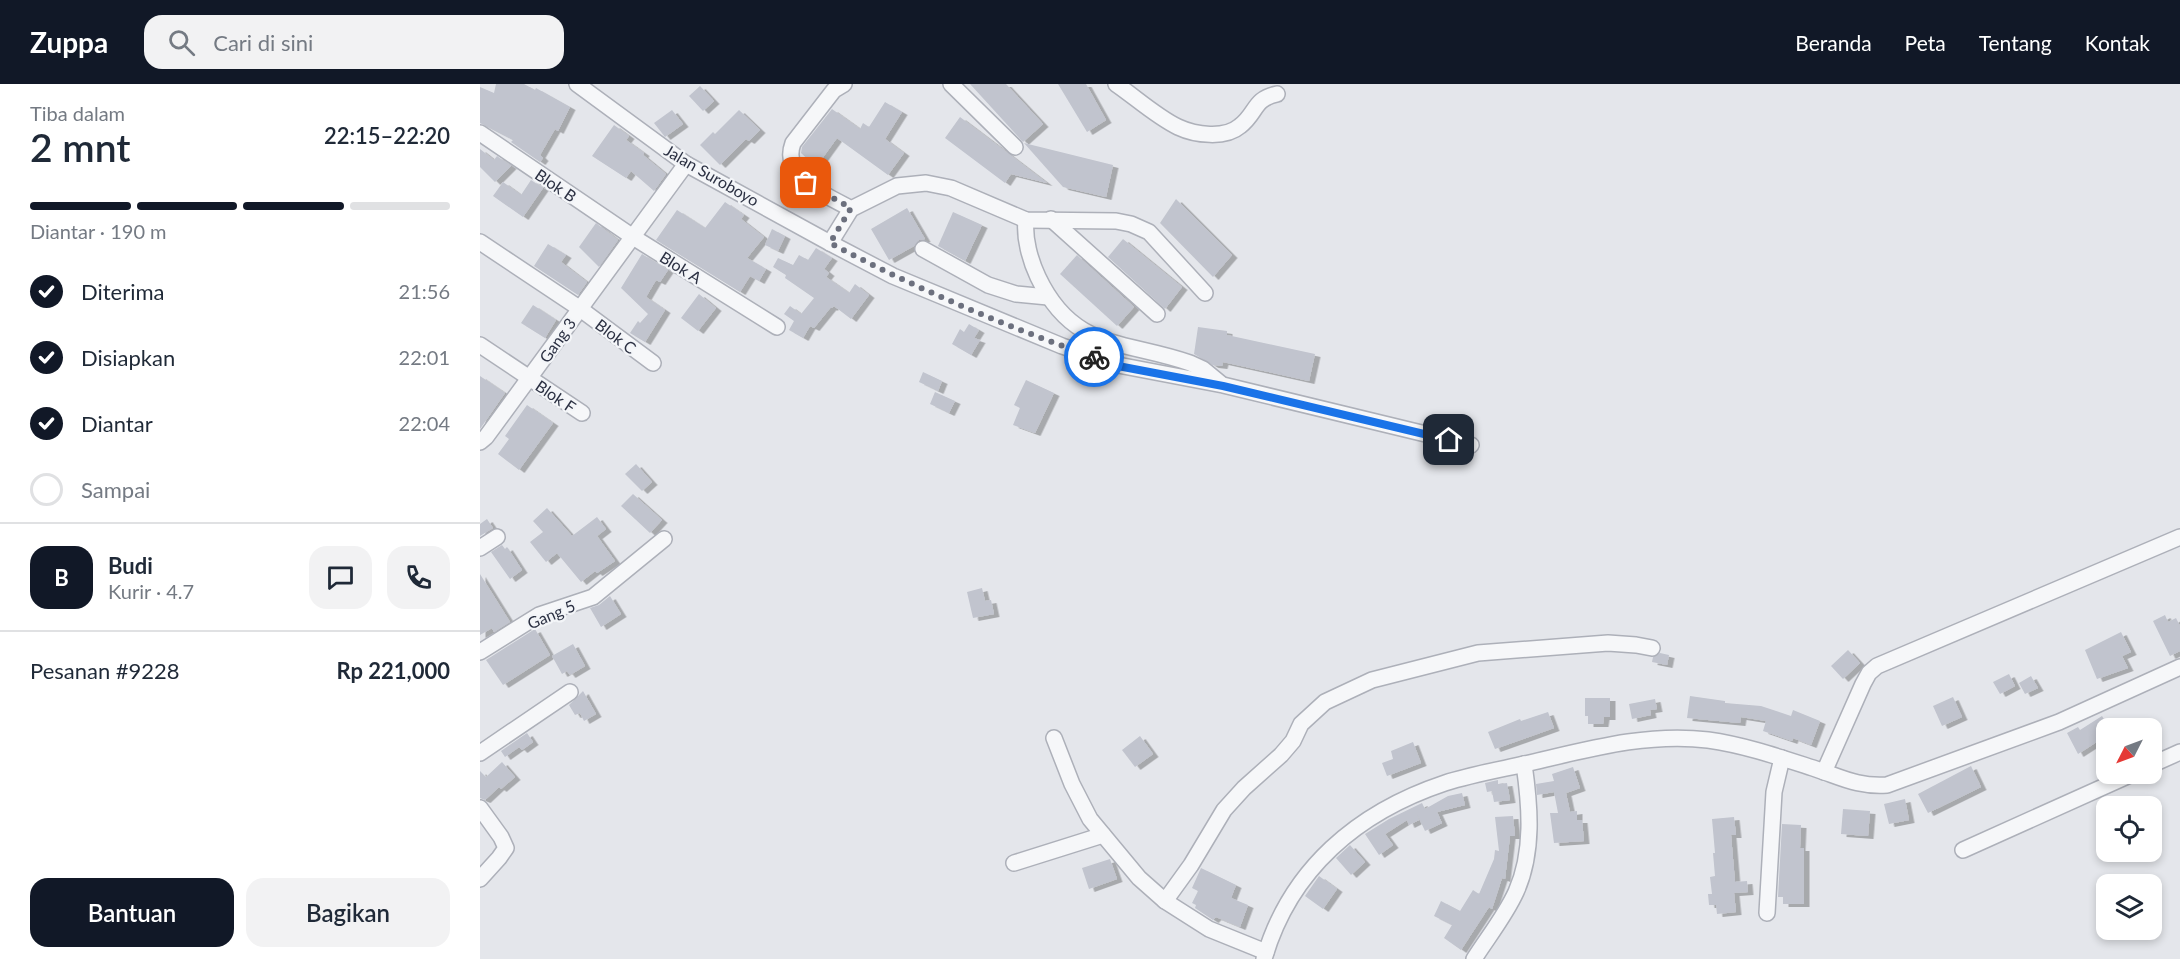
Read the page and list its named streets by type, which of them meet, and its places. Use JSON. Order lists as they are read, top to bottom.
{
  "streets": {
    "street": [
      "Jalan Suroboyo",
      "Blok B",
      "Blok A",
      "Blok C",
      "Gang 3",
      "Blok F",
      "Gang 5"
    ]
  },
  "crossings": [
    ["Jalan Suroboyo", "Gang 3"],
    ["Blok B", "Blok A"],
    ["Blok B", "Gang 3"],
    ["Blok A", "Gang 3"],
    ["Blok C", "Gang 3"],
    ["Gang 3", "Blok F"]
  ],
  "north": "bottom left",
  "page": {
    "header": "Zuppa",
    "search": "Cari di sini",
    "nav": [
      "Beranda",
      "Peta",
      "Tentang",
      "Kontak"
    ],
    "heading": ["2 mnt", "Tiba dalam", "22:15–22:20"],
    "panel": [
      "Budi",
      "Kurir · 4.7",
      "Pesanan #9228",
      "Rp 221,000"
    ],
    "bar": "Diantar · 190 m",
    "list": [
      ["Diterima", "21:56"],
      ["Disiapkan", "22:01"],
      ["Diantar", "22:04"],
      "Sampai"
    ],
    "round": "B",
    "buttons": ["Bantuan", "Bagikan"]
  }
}
